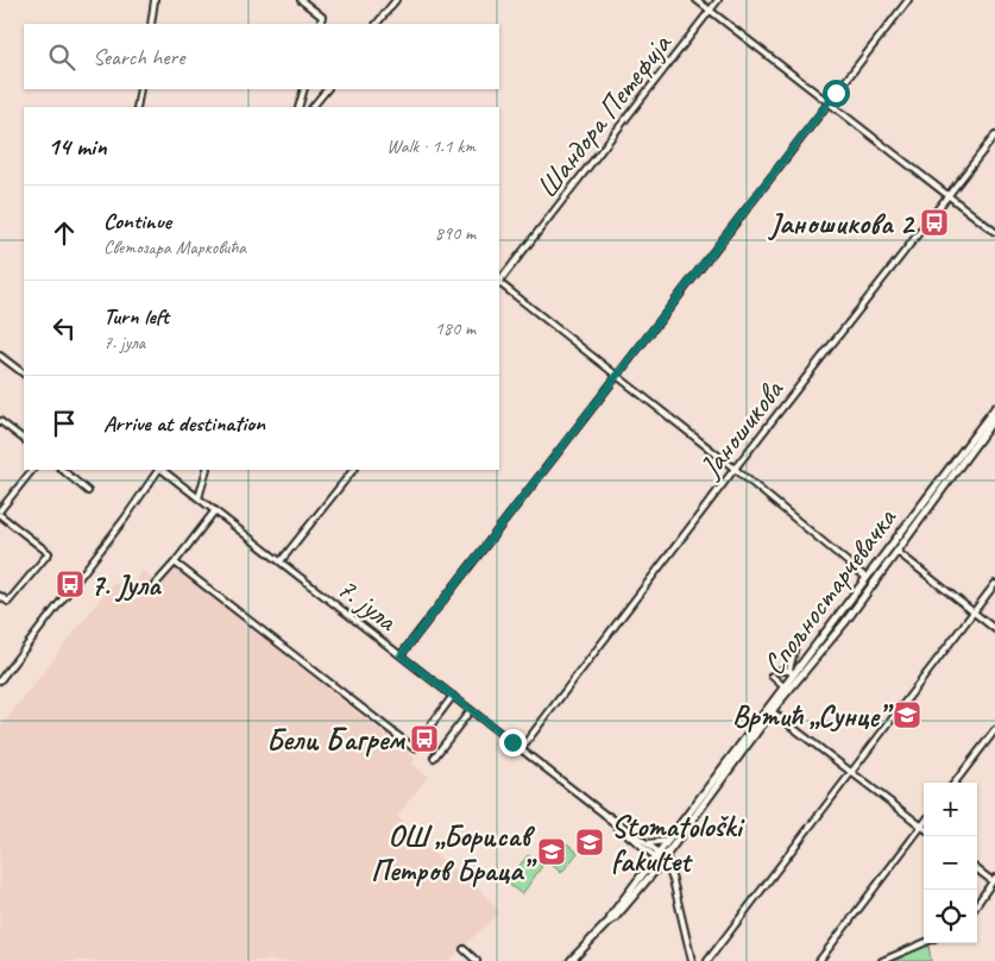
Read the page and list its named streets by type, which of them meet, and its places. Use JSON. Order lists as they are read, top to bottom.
{
  "streets": {
    "street": [
      "Шандора Петефија",
      "Јаношикова",
      "Спољностарчевачка",
      "7. јула"
    ]
  },
  "crossings": [
    ["Јаношикова", "7. јула"],
    ["Спољностарчевачка", "7. јула"]
  ],
  "places": {
    "bus stop": ["Јаношикова 2", "7. Јула", "Бели Багрем"],
    "school or university": ["Вртић „Сунце”", "Stomatološki fakultet", "ОШ „Борисав Петров Браца”"]
  },
  "page": {
    "search": "Search here",
    "heading": ["14 min", "Walk · 1.1 km"],
    "list": [
      ["Continue", "Светозара Марковића", "890 m"],
      ["Turn left", "7. јула", "180 m"],
      "Arrive at destination"
    ],
    "map_buttons": ["+", "−"]
  }
}
